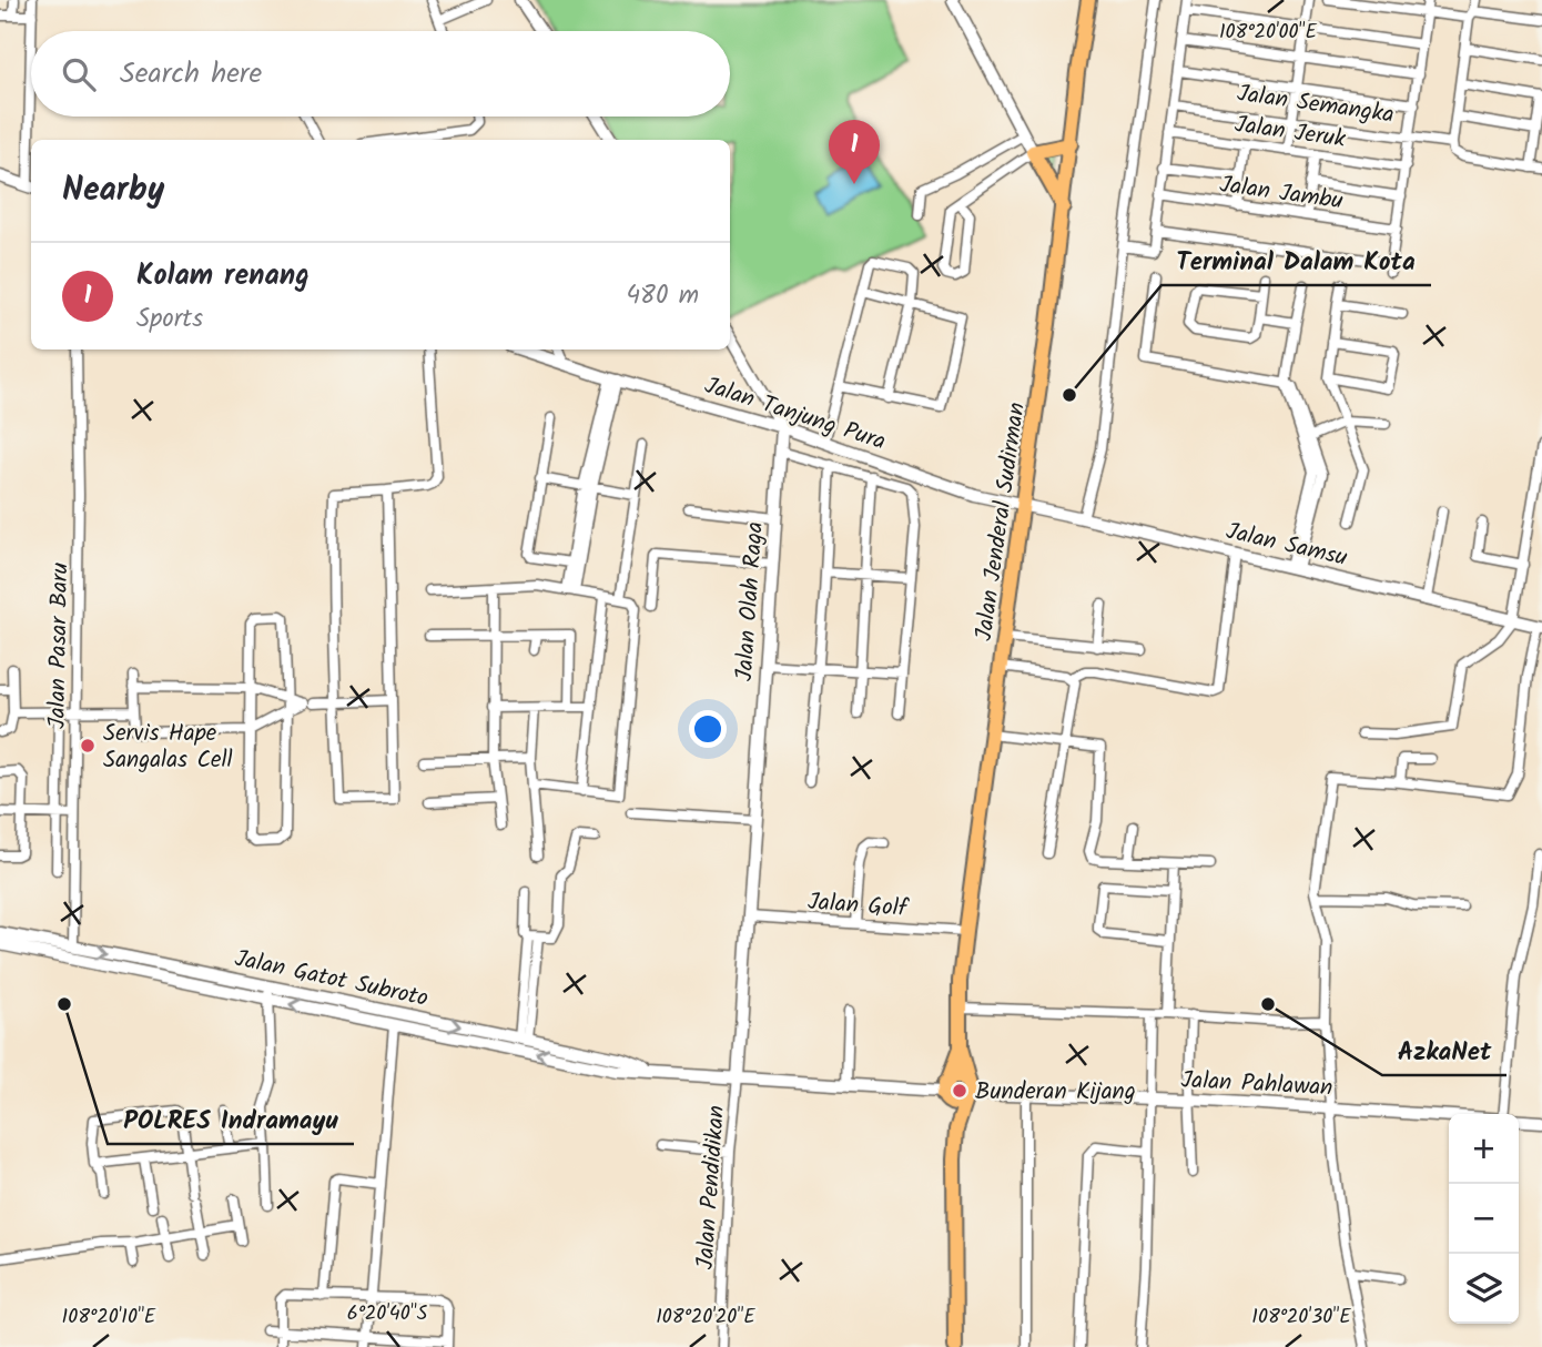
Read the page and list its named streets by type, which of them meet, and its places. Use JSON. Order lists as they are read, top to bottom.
{
  "streets": {
    "main road": ["Jalan Jenderal Sudirman"],
    "street": [
      "Jalan Semangka",
      "Jalan Jeruk",
      "Jalan Jambu",
      "Jalan Tanjung Pura",
      "Jalan Samsu",
      "Jalan Olah Raga",
      "Jalan Pasar Baru",
      "Jalan Golf",
      "Jalan Gatot Subroto",
      "Jalan Pahlawan",
      "Jalan Pendidikan"
    ]
  },
  "crossings": [
    ["Jalan Tanjung Pura", "Jalan Jenderal Sudirman"],
    ["Jalan Tanjung Pura", "Jalan Samsu"],
    ["Jalan Tanjung Pura", "Jalan Olah Raga"],
    ["Jalan Jenderal Sudirman", "Jalan Samsu"],
    ["Jalan Jenderal Sudirman", "Jalan Golf"],
    ["Jalan Olah Raga", "Jalan Golf"],
    ["Jalan Olah Raga", "Jalan Gatot Subroto"],
    ["Jalan Olah Raga", "Jalan Pendidikan"],
    ["Jalan Pasar Baru", "Jalan Gatot Subroto"],
    ["Jalan Gatot Subroto", "Jalan Pendidikan"]
  ],
  "places": [
    "Terminal Dalam Kota",
    "Servis Hape Sangalas Cell",
    "POLRES Indramayu",
    "AzkaNet",
    "Bunderan Kijang"
  ],
  "page": {
    "search": "Search here",
    "pins": "1",
    "heading": "Nearby",
    "list": [
      {
        "mark": "1",
        "name": "Kolam renang",
        "note": "Sports",
        "value": "480 m"
      }
    ],
    "map_buttons": ["+", "−"]
  },
  "coordinates": [
    "108°20'00\"E",
    "6°20'40\"S",
    "108°20'10\"E",
    "108°20'20\"E",
    "108°20'30\"E"
  ]
}
